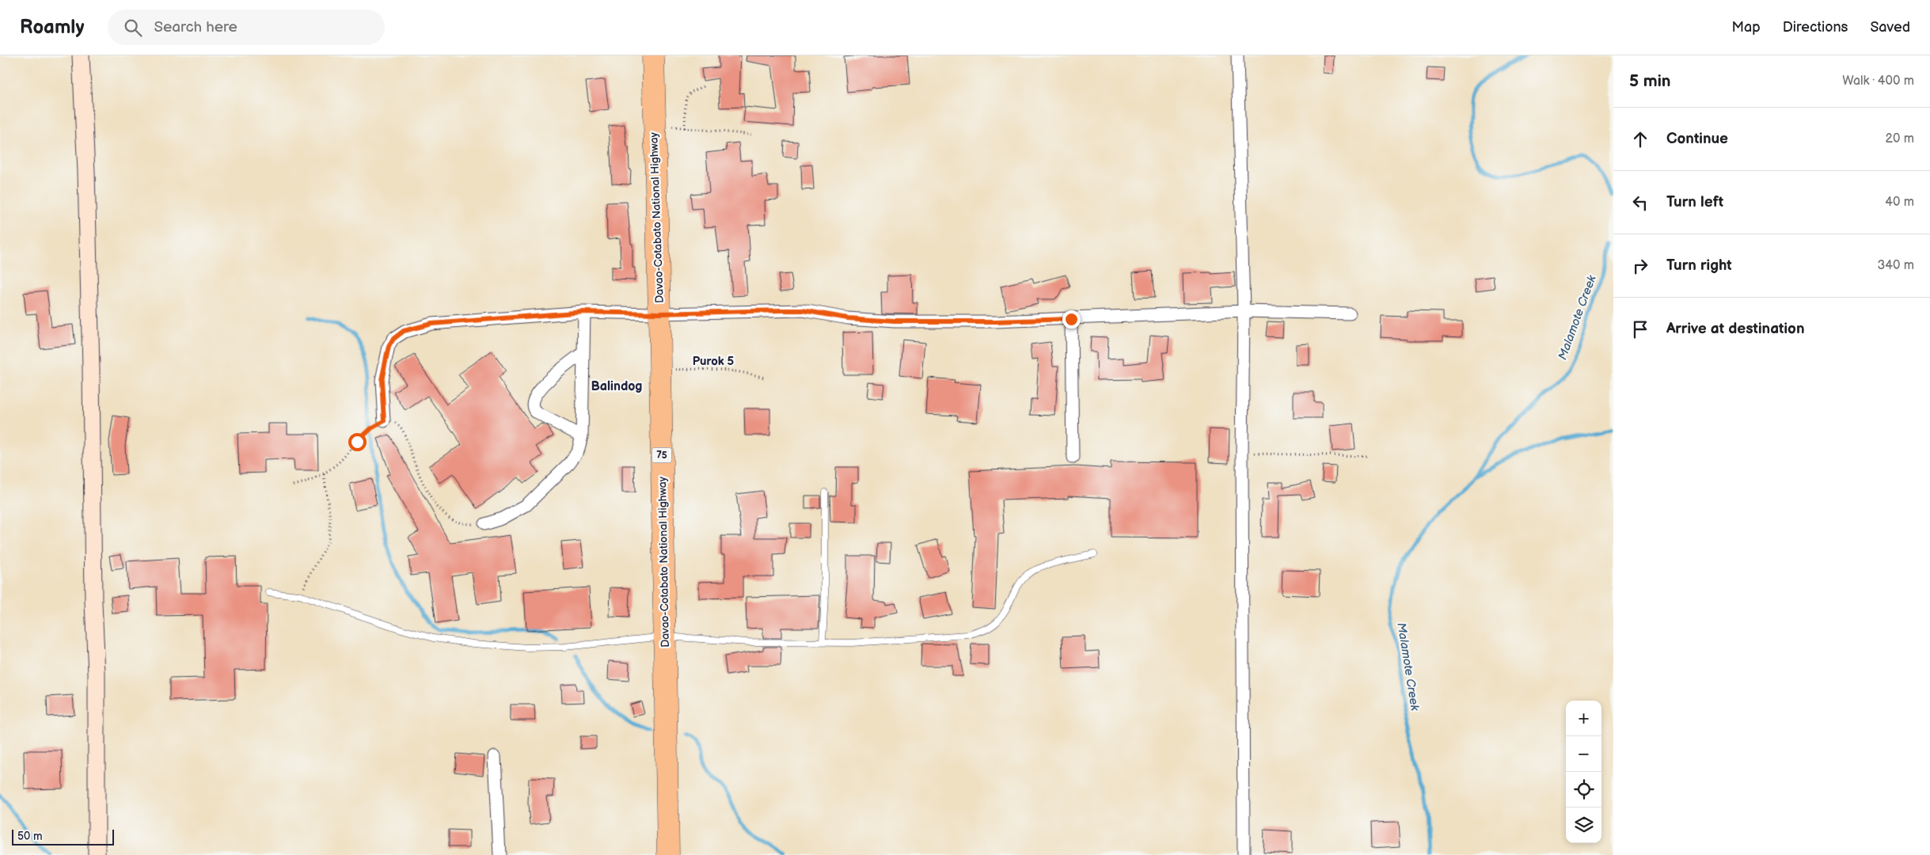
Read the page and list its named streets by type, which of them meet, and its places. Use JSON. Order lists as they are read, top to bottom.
{
  "streets": {
    "highway": ["Davao-Cotabato National Highway", "75"]
  },
  "districts": ["Purok 5", "Balindog"],
  "water": ["Malamote Creek"],
  "scale_bar": "50 m",
  "page": {
    "header": "Roamly",
    "search": "Search here",
    "nav": ["Map", "Directions", "Saved"],
    "heading": ["5 min", "Walk · 400 m"],
    "list": [
      ["Continue", "20 m"],
      ["Turn left", "40 m"],
      ["Turn right", "340 m"],
      "Arrive at destination"
    ],
    "map_buttons": ["+", "−"],
    "scale": "50 m"
  }
}
